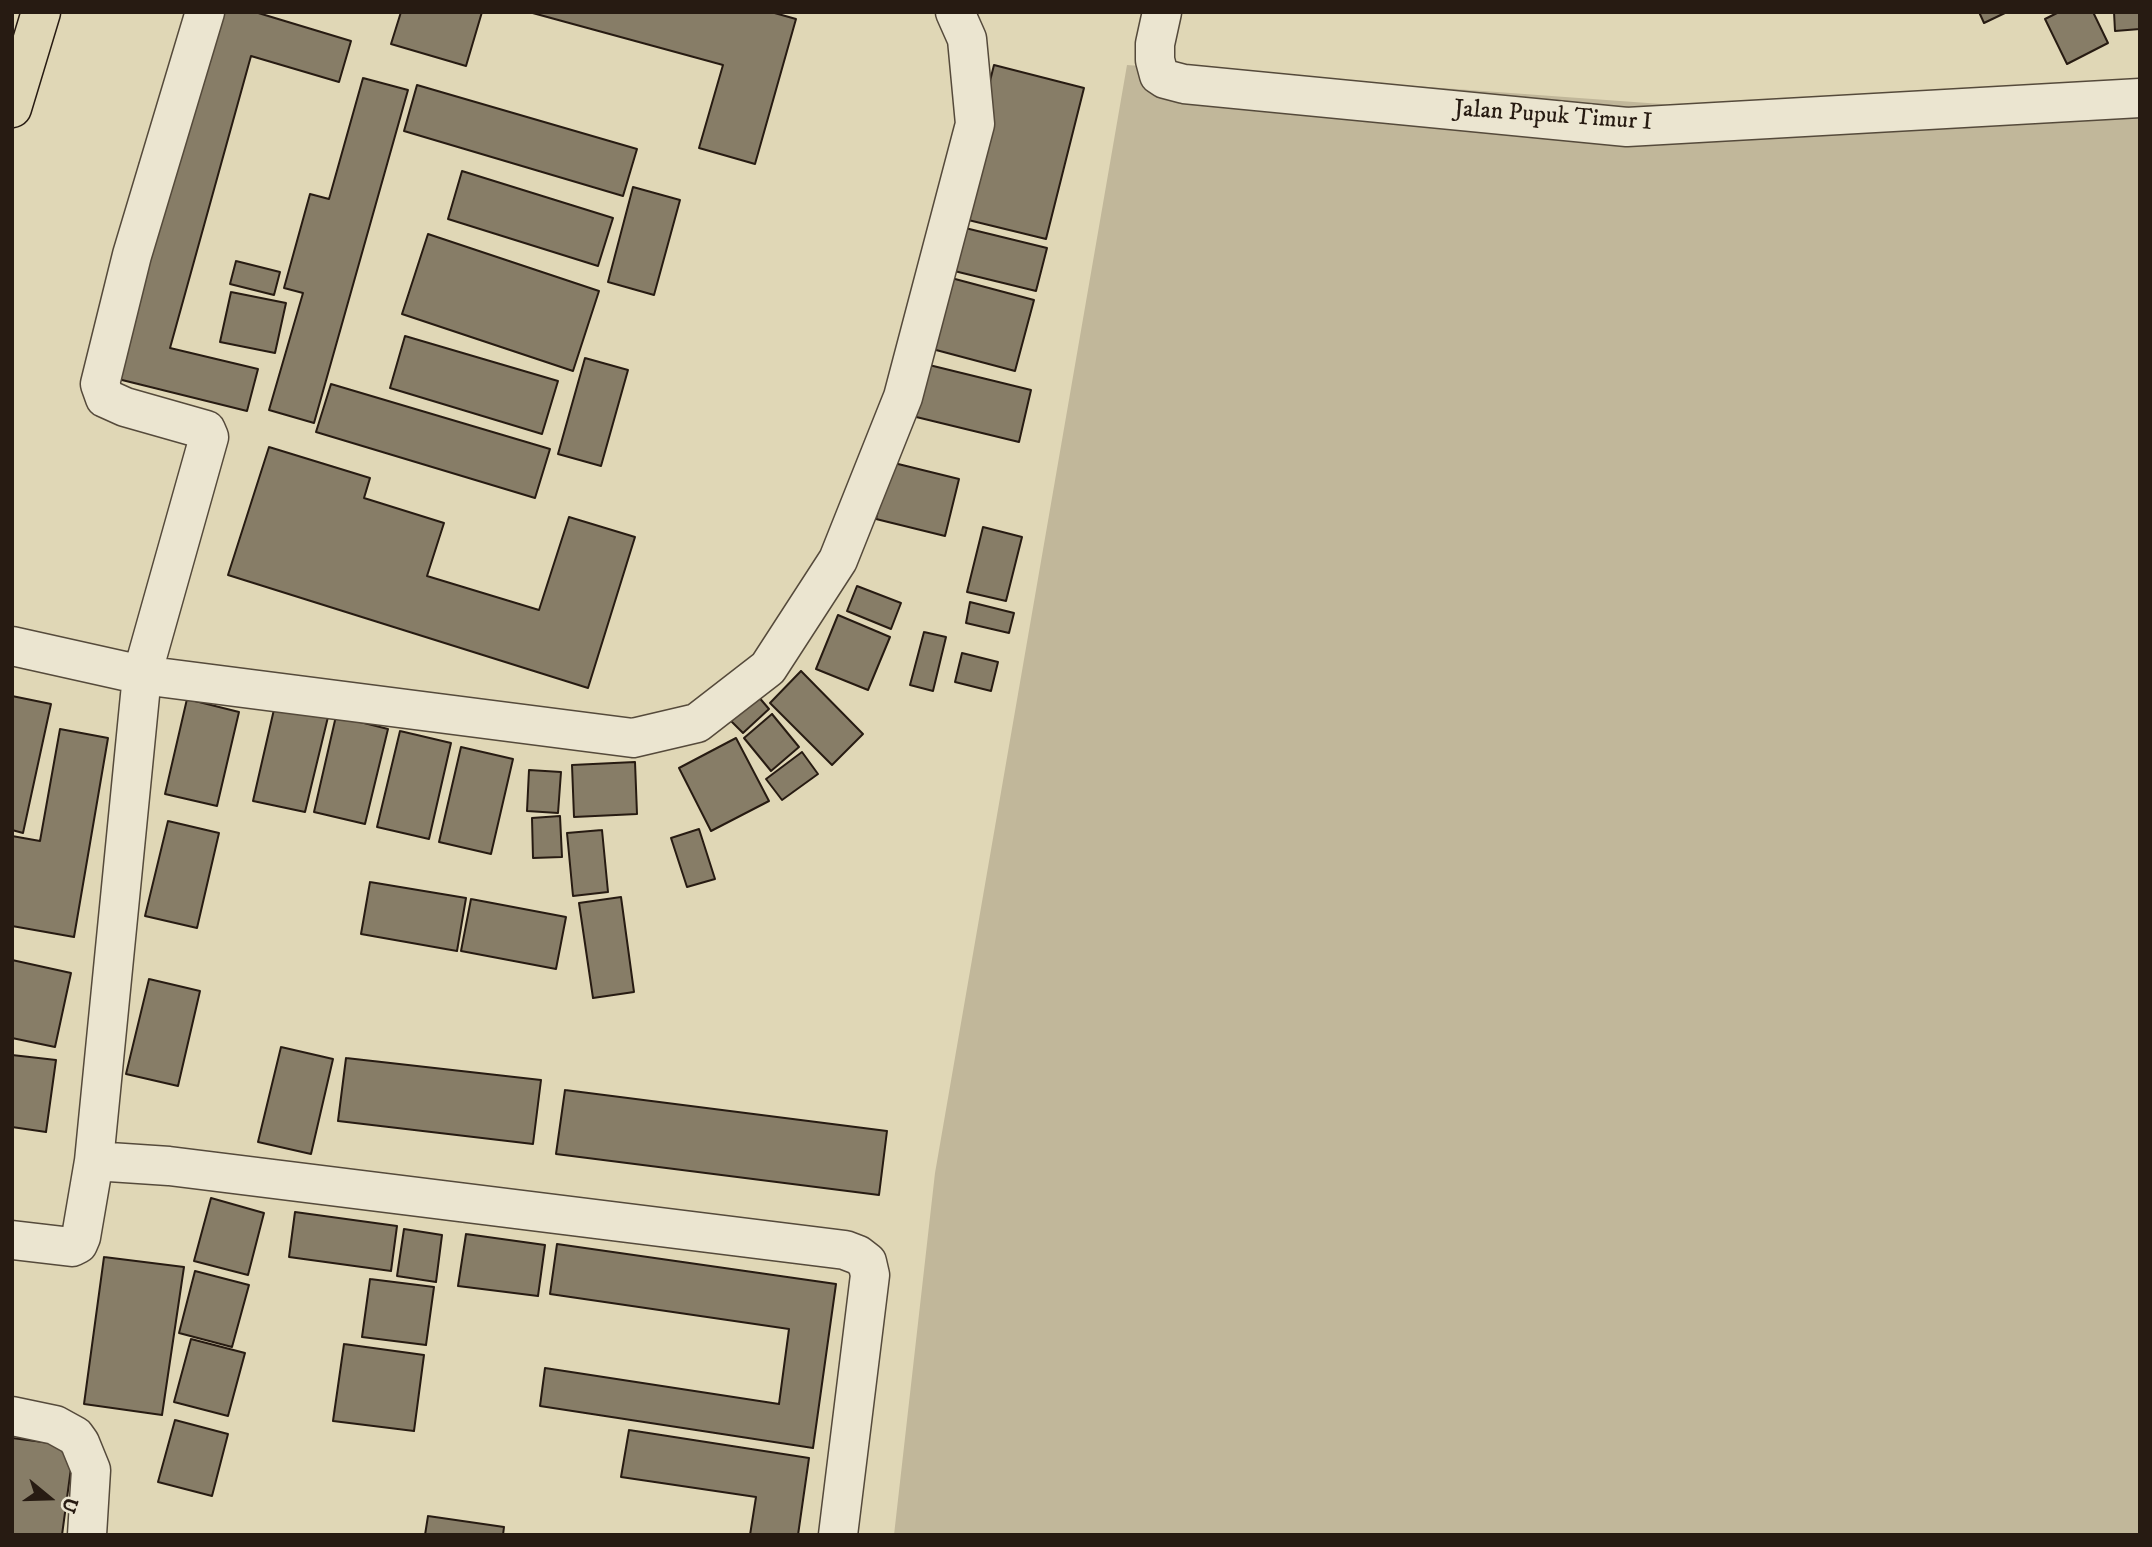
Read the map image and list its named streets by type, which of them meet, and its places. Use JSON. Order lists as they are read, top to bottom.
{
  "streets": {
    "street": ["Jalan Pupuk Timur I"]
  },
  "north": "right"
}
